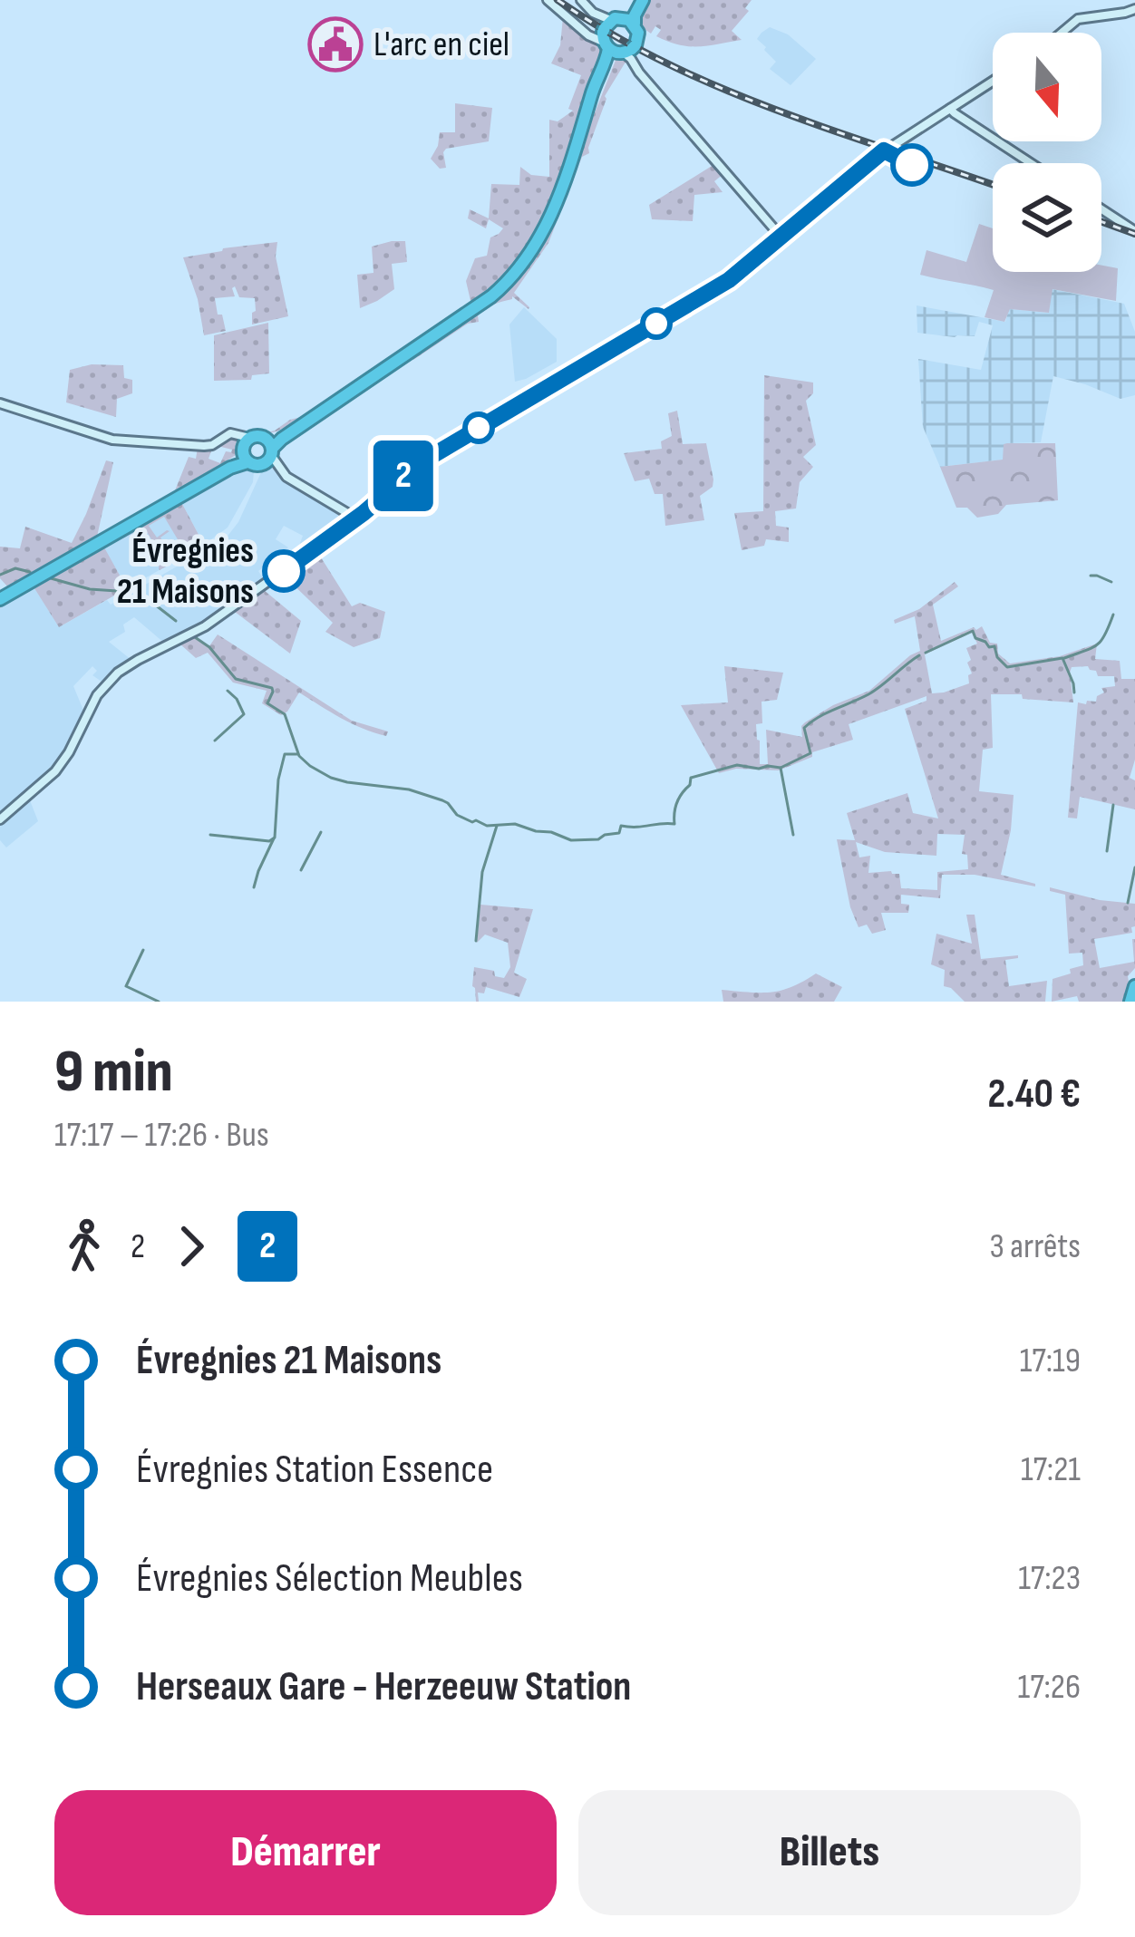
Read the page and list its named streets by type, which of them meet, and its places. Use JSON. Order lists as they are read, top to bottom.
{
  "places": {
    "public building": ["L'arc en ciel"],
    "other": ["Évregnies 21 Maisons"]
  },
  "lines": ["bus line 2"],
  "north": "bottom",
  "page": {
    "on_map": "2",
    "heading": ["9 min", "17:17 – 17:26 · Bus", "2.40 €"],
    "legs": ["2", "2", "3 arrêts"],
    "list": [
      {
        "name": "Évregnies 21 Maisons",
        "value": "17:19"
      },
      {
        "name": "Évregnies Station Essence",
        "value": "17:21"
      },
      {
        "name": "Évregnies Sélection Meubles",
        "value": "17:23"
      },
      {
        "name": "Herseaux Gare - Herzeeuw Station",
        "value": "17:26"
      }
    ],
    "buttons": ["Démarrer", "Billets"]
  }
}
